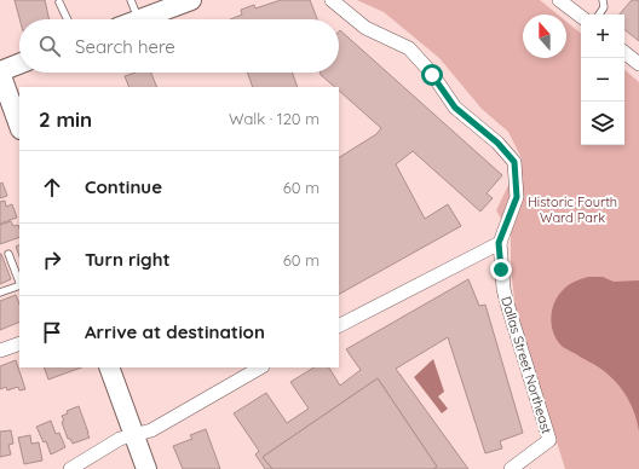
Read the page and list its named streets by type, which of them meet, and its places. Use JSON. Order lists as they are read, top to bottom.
{
  "streets": {
    "street": ["Dallas Street Northeast"]
  },
  "parks": ["Historic Fourth Ward Park"],
  "north": "top",
  "page": {
    "map_buttons": ["+", "−"],
    "search": "Search here",
    "heading": ["2 min", "Walk · 120 m"],
    "list": [
      ["Continue", "60 m"],
      ["Turn right", "60 m"],
      "Arrive at destination"
    ]
  }
}
